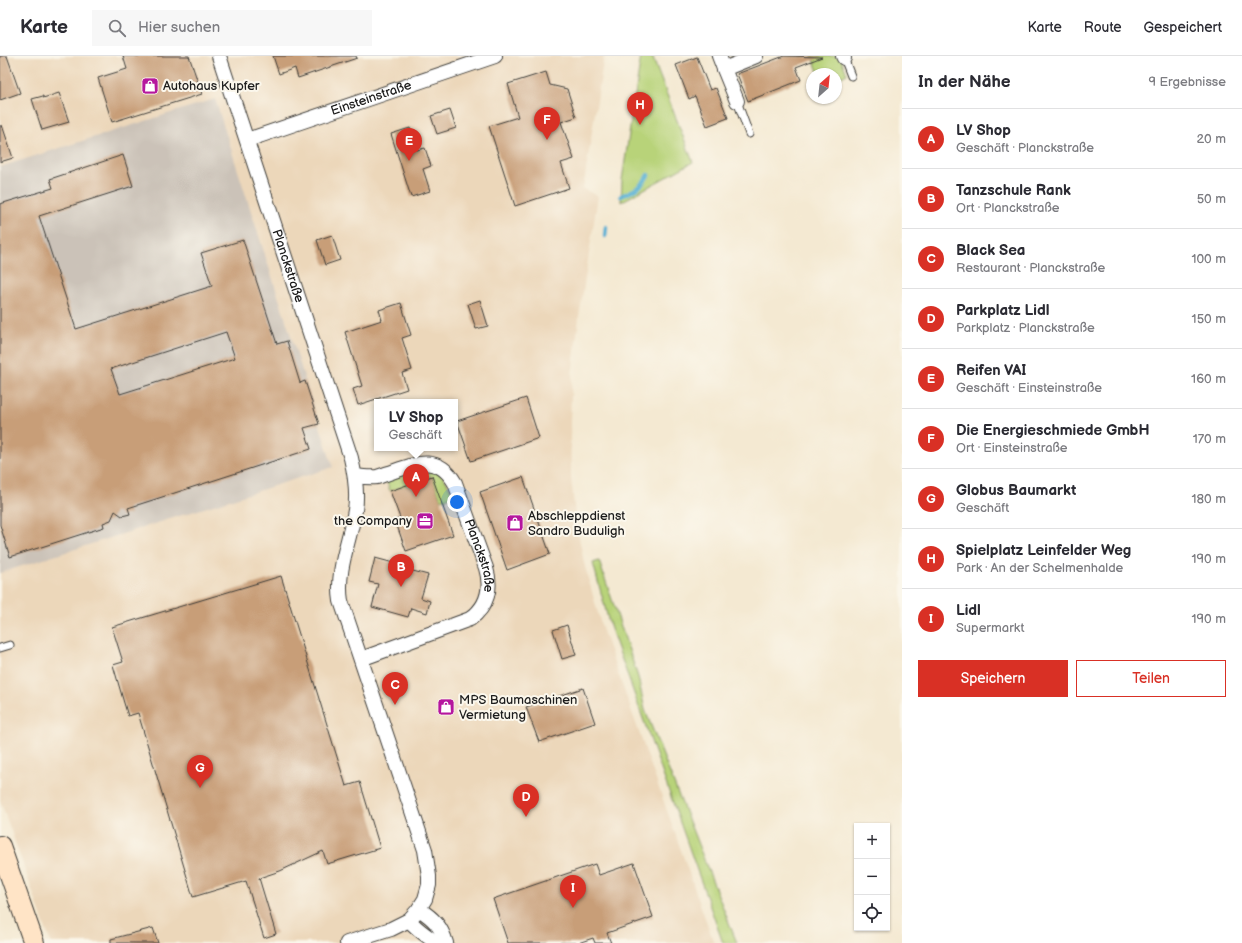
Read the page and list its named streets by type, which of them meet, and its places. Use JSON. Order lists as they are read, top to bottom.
{
  "streets": {
    "street": ["Einsteinstraße", "Planckstraße"]
  },
  "crossings": [
    ["Einsteinstraße", "Planckstraße"]
  ],
  "places": {
    "shop": ["Autohaus Kupfer", "Abschleppdienst Sandro Buduligh", "MPS Baumaschinen Vermietung"],
    "office": ["the Company"]
  },
  "north": "top right",
  "page": {
    "header": "Karte",
    "search": "Hier suchen",
    "nav": ["Karte", "Route", "Gespeichert"],
    "heading": ["In der Nähe", "9 Ergebnisse"],
    "pins": [
      "H",
      "F",
      "E",
      "A",
      "B",
      "C",
      "G",
      "D",
      "I"
    ],
    "list": [
      {
        "mark": "A",
        "name": "LV Shop",
        "note": "Geschäft · Planckstraße",
        "value": "20 m"
      },
      {
        "mark": "B",
        "name": "Tanzschule Rank",
        "note": "Ort · Planckstraße",
        "value": "50 m"
      },
      {
        "mark": "C",
        "name": "Black Sea",
        "note": "Restaurant · Planckstraße",
        "value": "100 m"
      },
      {
        "mark": "D",
        "name": "Parkplatz Lidl",
        "note": "Parkplatz · Planckstraße",
        "value": "150 m"
      },
      {
        "mark": "E",
        "name": "Reifen VAI",
        "note": "Geschäft · Einsteinstraße",
        "value": "160 m"
      },
      {
        "mark": "F",
        "name": "Die Energieschmiede GmbH",
        "note": "Ort · Einsteinstraße",
        "value": "170 m"
      },
      {
        "mark": "G",
        "name": "Globus Baumarkt",
        "note": "Geschäft",
        "value": "180 m"
      },
      {
        "mark": "H",
        "name": "Spielplatz Leinfelder Weg",
        "note": "Park · An der Schelmenhalde",
        "value": "190 m"
      },
      {
        "mark": "I",
        "name": "Lidl",
        "note": "Supermarkt",
        "value": "190 m"
      }
    ],
    "popup": ["LV Shop", "Geschäft"],
    "buttons": ["Speichern", "Teilen"],
    "map_buttons": ["+", "−"]
  }
}
